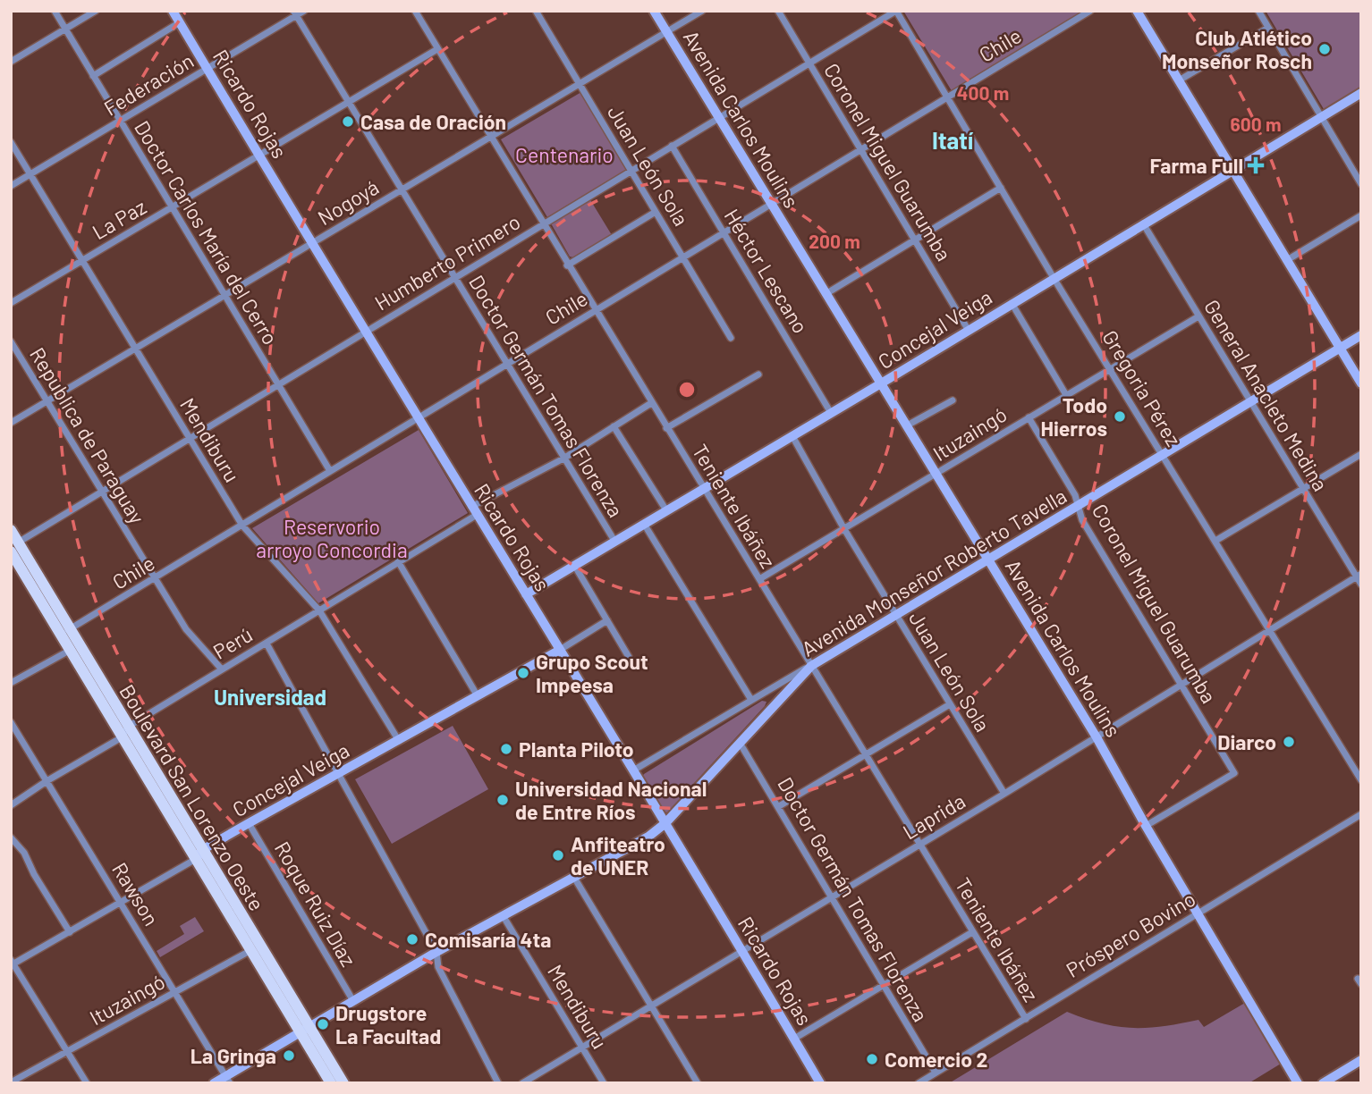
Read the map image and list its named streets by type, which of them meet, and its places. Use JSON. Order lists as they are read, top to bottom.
{
  "streets": {
    "main road": ["Boulevard San Lorenzo Oeste"],
    "street": [
      "Chile",
      "Federación",
      "Ricardo Rojas",
      "Avenida Carlos Moulins",
      "Coronel Miguel Guarumba",
      "Juan León Sola",
      "Nogoyá",
      "La Paz",
      "Doctor Carlos María del Cerro",
      "Humberto Primero",
      "Héctor Lescano",
      "Concejal Veiga",
      "Gregoria Pérez",
      "General Anacleto Medina",
      "Doctor Germán Tomas Florenza",
      "Ituzaingó",
      "Republica de Paraguay",
      "Mendiburu",
      "Teniente Ibáñez",
      "Avenida Monseñor Roberto Tavella",
      "Perú",
      "Laprida",
      "Rawson",
      "Roque Ruiz Díaz",
      "Próspero Bovino"
    ]
  },
  "crossings": [
    ["Chile", "Ricardo Rojas"],
    ["Chile", "Avenida Carlos Moulins"],
    ["Chile", "Coronel Miguel Guarumba"],
    ["Chile", "Juan León Sola"],
    ["Chile", "Doctor Carlos María del Cerro"],
    ["Chile", "Héctor Lescano"],
    ["Chile", "Gregoria Pérez"],
    ["Chile", "Doctor Germán Tomas Florenza"],
    ["Chile", "Republica de Paraguay"],
    ["Chile", "Mendiburu"],
    ["Chile", "Teniente Ibáñez"],
    ["Chile", "Boulevard San Lorenzo Oeste"],
    ["Federación", "Ricardo Rojas"],
    ["Federación", "Doctor Carlos María del Cerro"],
    ["Federación", "Doctor Germán Tomas Florenza"],
    ["Federación", "Mendiburu"],
    ["Ricardo Rojas", "Nogoyá"],
    ["Ricardo Rojas", "La Paz"],
    ["Ricardo Rojas", "Humberto Primero"],
    ["Ricardo Rojas", "Concejal Veiga"],
    ["Ricardo Rojas", "Avenida Monseñor Roberto Tavella"],
    ["Ricardo Rojas", "Perú"],
    ["Ricardo Rojas", "Laprida"],
    ["Avenida Carlos Moulins", "Coronel Miguel Guarumba"],
    ["Avenida Carlos Moulins", "Nogoyá"],
    ["Avenida Carlos Moulins", "Humberto Primero"],
    ["Avenida Carlos Moulins", "Concejal Veiga"],
    ["Avenida Carlos Moulins", "Ituzaingó"],
    ["Avenida Carlos Moulins", "Avenida Monseñor Roberto Tavella"],
    ["Avenida Carlos Moulins", "Laprida"],
    ["Avenida Carlos Moulins", "Próspero Bovino"],
    ["Coronel Miguel Guarumba", "Humberto Primero"],
    ["Coronel Miguel Guarumba", "Concejal Veiga"],
    ["Coronel Miguel Guarumba", "Ituzaingó"],
    ["Coronel Miguel Guarumba", "Avenida Monseñor Roberto Tavella"],
    ["Coronel Miguel Guarumba", "Laprida"],
    ["Juan León Sola", "Nogoyá"],
    ["Juan León Sola", "Humberto Primero"],
    ["Juan León Sola", "Concejal Veiga"],
    ["Juan León Sola", "Ituzaingó"],
    ["Juan León Sola", "Avenida Monseñor Roberto Tavella"],
    ["Juan León Sola", "Laprida"],
    ["Nogoyá", "Doctor Carlos María del Cerro"],
    ["Nogoyá", "Doctor Germán Tomas Florenza"],
    ["Nogoyá", "Republica de Paraguay"],
    ["Nogoyá", "Mendiburu"],
    ["Nogoyá", "Teniente Ibáñez"],
    ["La Paz", "Doctor Carlos María del Cerro"],
    ["La Paz", "Doctor Germán Tomas Florenza"],
    ["La Paz", "Mendiburu"],
    ["La Paz", "Teniente Ibáñez"],
    ["Doctor Carlos María del Cerro", "Humberto Primero"],
    ["Humberto Primero", "Héctor Lescano"],
    ["Humberto Primero", "Gregoria Pérez"],
    ["Humberto Primero", "Doctor Germán Tomas Florenza"],
    ["Humberto Primero", "Republica de Paraguay"],
    ["Humberto Primero", "Mendiburu"],
    ["Humberto Primero", "Teniente Ibáñez"],
    ["Humberto Primero", "Boulevard San Lorenzo Oeste"],
    ["Héctor Lescano", "Concejal Veiga"],
    ["Concejal Veiga", "Gregoria Pérez"],
    ["Concejal Veiga", "General Anacleto Medina"],
    ["Concejal Veiga", "Doctor Germán Tomas Florenza"],
    ["Concejal Veiga", "Mendiburu"],
    ["Concejal Veiga", "Teniente Ibáñez"],
    ["Concejal Veiga", "Boulevard San Lorenzo Oeste"],
    ["Concejal Veiga", "Rawson"],
    ["Concejal Veiga", "Roque Ruiz Díaz"],
    ["Gregoria Pérez", "Ituzaingó"],
    ["Gregoria Pérez", "Avenida Monseñor Roberto Tavella"],
    ["Gregoria Pérez", "Laprida"],
    ["General Anacleto Medina", "Ituzaingó"],
    ["General Anacleto Medina", "Avenida Monseñor Roberto Tavella"],
    ["General Anacleto Medina", "Laprida"],
    ["Doctor Germán Tomas Florenza", "Avenida Monseñor Roberto Tavella"],
    ["Doctor Germán Tomas Florenza", "Perú"],
    ["Doctor Germán Tomas Florenza", "Laprida"],
    ["Doctor Germán Tomas Florenza", "Próspero Bovino"],
    ["Ituzaingó", "Teniente Ibáñez"],
    ["Ituzaingó", "Boulevard San Lorenzo Oeste"],
    ["Ituzaingó", "Rawson"],
    ["Republica de Paraguay", "Perú"],
    ["Mendiburu", "Avenida Monseñor Roberto Tavella"],
    ["Mendiburu", "Perú"],
    ["Mendiburu", "Laprida"],
    ["Teniente Ibáñez", "Avenida Monseñor Roberto Tavella"],
    ["Teniente Ibáñez", "Perú"],
    ["Teniente Ibáñez", "Laprida"],
    ["Teniente Ibáñez", "Próspero Bovino"],
    ["Avenida Monseñor Roberto Tavella", "Boulevard San Lorenzo Oeste"],
    ["Avenida Monseñor Roberto Tavella", "Rawson"],
    ["Avenida Monseñor Roberto Tavella", "Roque Ruiz Díaz"],
    ["Perú", "Boulevard San Lorenzo Oeste"],
    ["Perú", "Rawson"]
  ],
  "districts": ["Itatí", "Universidad"],
  "parks": ["Centenario", "Reservorio arroyo Concordia"],
  "places": {
    "other": [
      "Club Atlético Monseñor Rosch",
      "Casa de Oración",
      "Todo Hierros",
      "Grupo Scout Impeesa",
      "Diarco",
      "Planta Piloto",
      "Universidad Nacional de Entre Ríos",
      "Anfiteatro de UNER",
      "Comisaría 4ta",
      "Drugstore La Facultad",
      "La Gringa",
      "Comercio 2"
    ],
    "health": ["Farma Full"]
  },
  "rings": ["400 m", "600 m", "200 m"]
}
